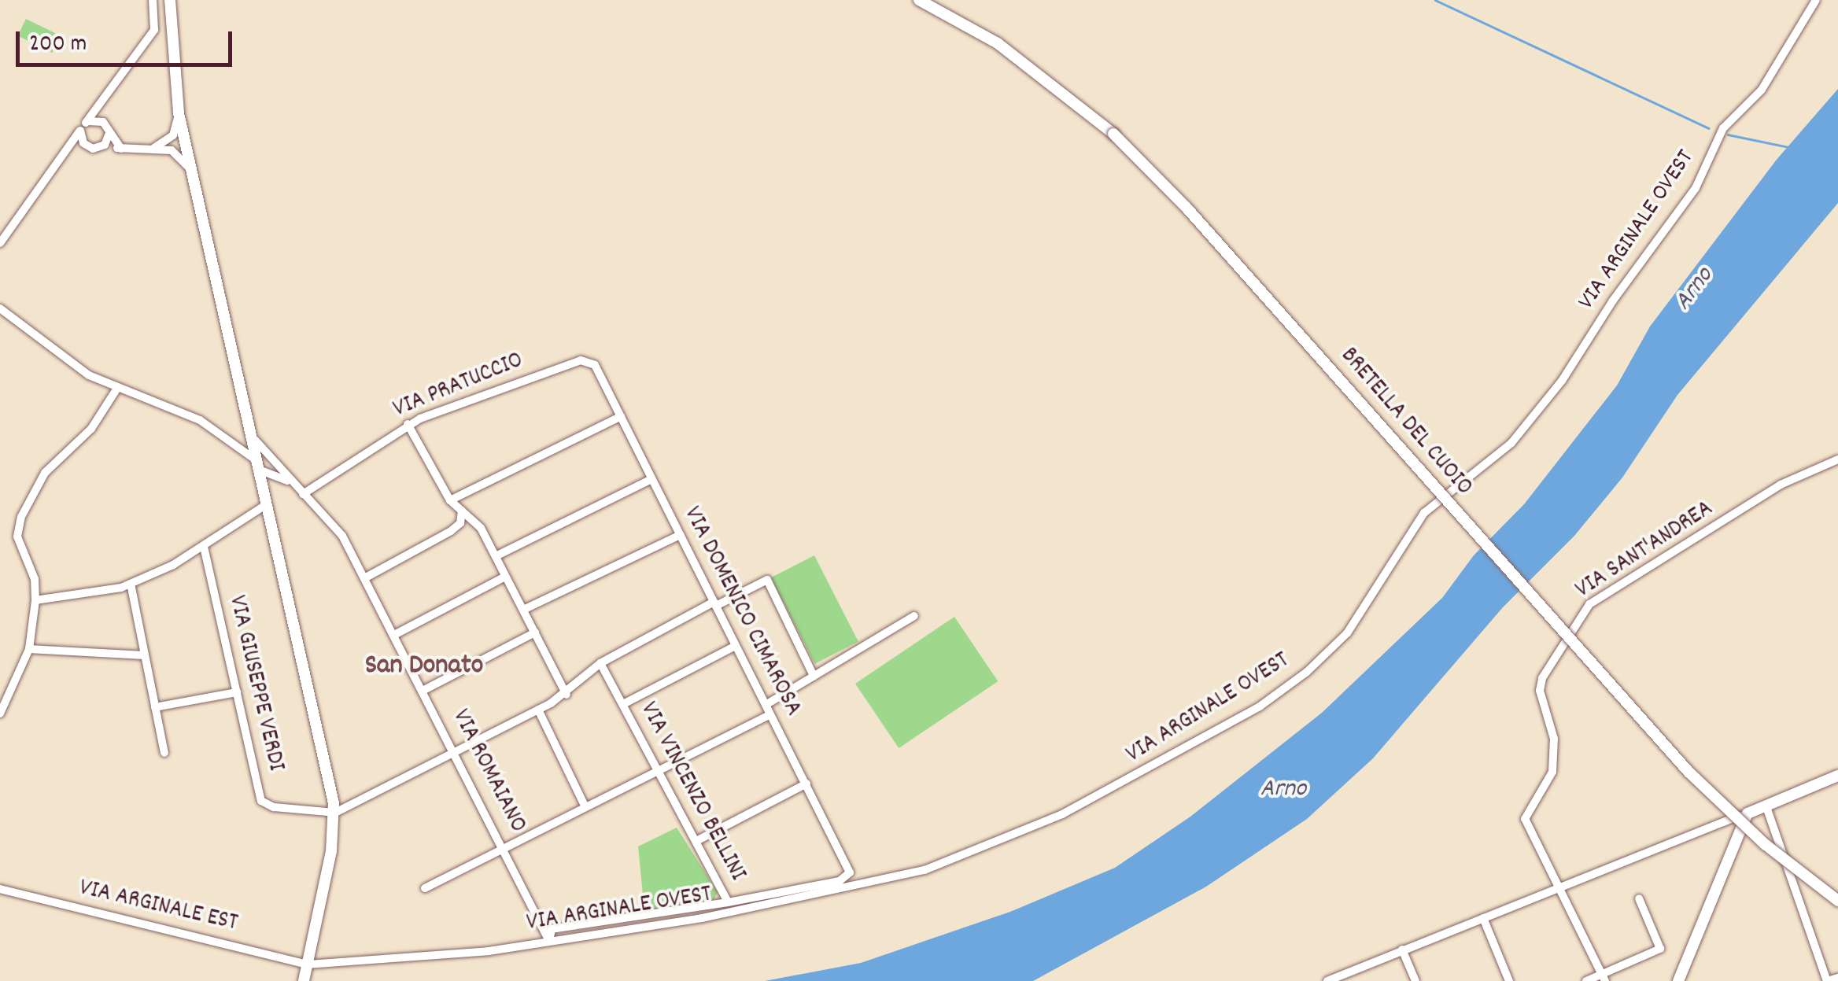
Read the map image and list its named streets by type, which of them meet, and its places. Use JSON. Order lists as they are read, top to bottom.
{
  "streets": {
    "main road": ["BRETELLA DEL CUOIO"],
    "street": [
      "VIA ARGINALE OVEST",
      "VIA PRATUCCIO",
      "VIA SANT'ANDREA",
      "VIA DOMENICO CIMAROSA",
      "VIA GIUSEPPE VERDI",
      "VIA ROMAIANO",
      "VIA VINCENZO BELLINI",
      "VIA ARGINALE EST"
    ]
  },
  "crossings": [
    ["VIA ARGINALE OVEST", "VIA ROMAIANO"],
    ["VIA ARGINALE OVEST", "VIA ARGINALE EST"],
    ["VIA PRATUCCIO", "VIA DOMENICO CIMAROSA"],
    ["VIA PRATUCCIO", "VIA ROMAIANO"],
    ["VIA DOMENICO CIMAROSA", "VIA VINCENZO BELLINI"]
  ],
  "districts": ["San Donato"],
  "water": ["Arno"],
  "scale_bar": "200 m"
}
